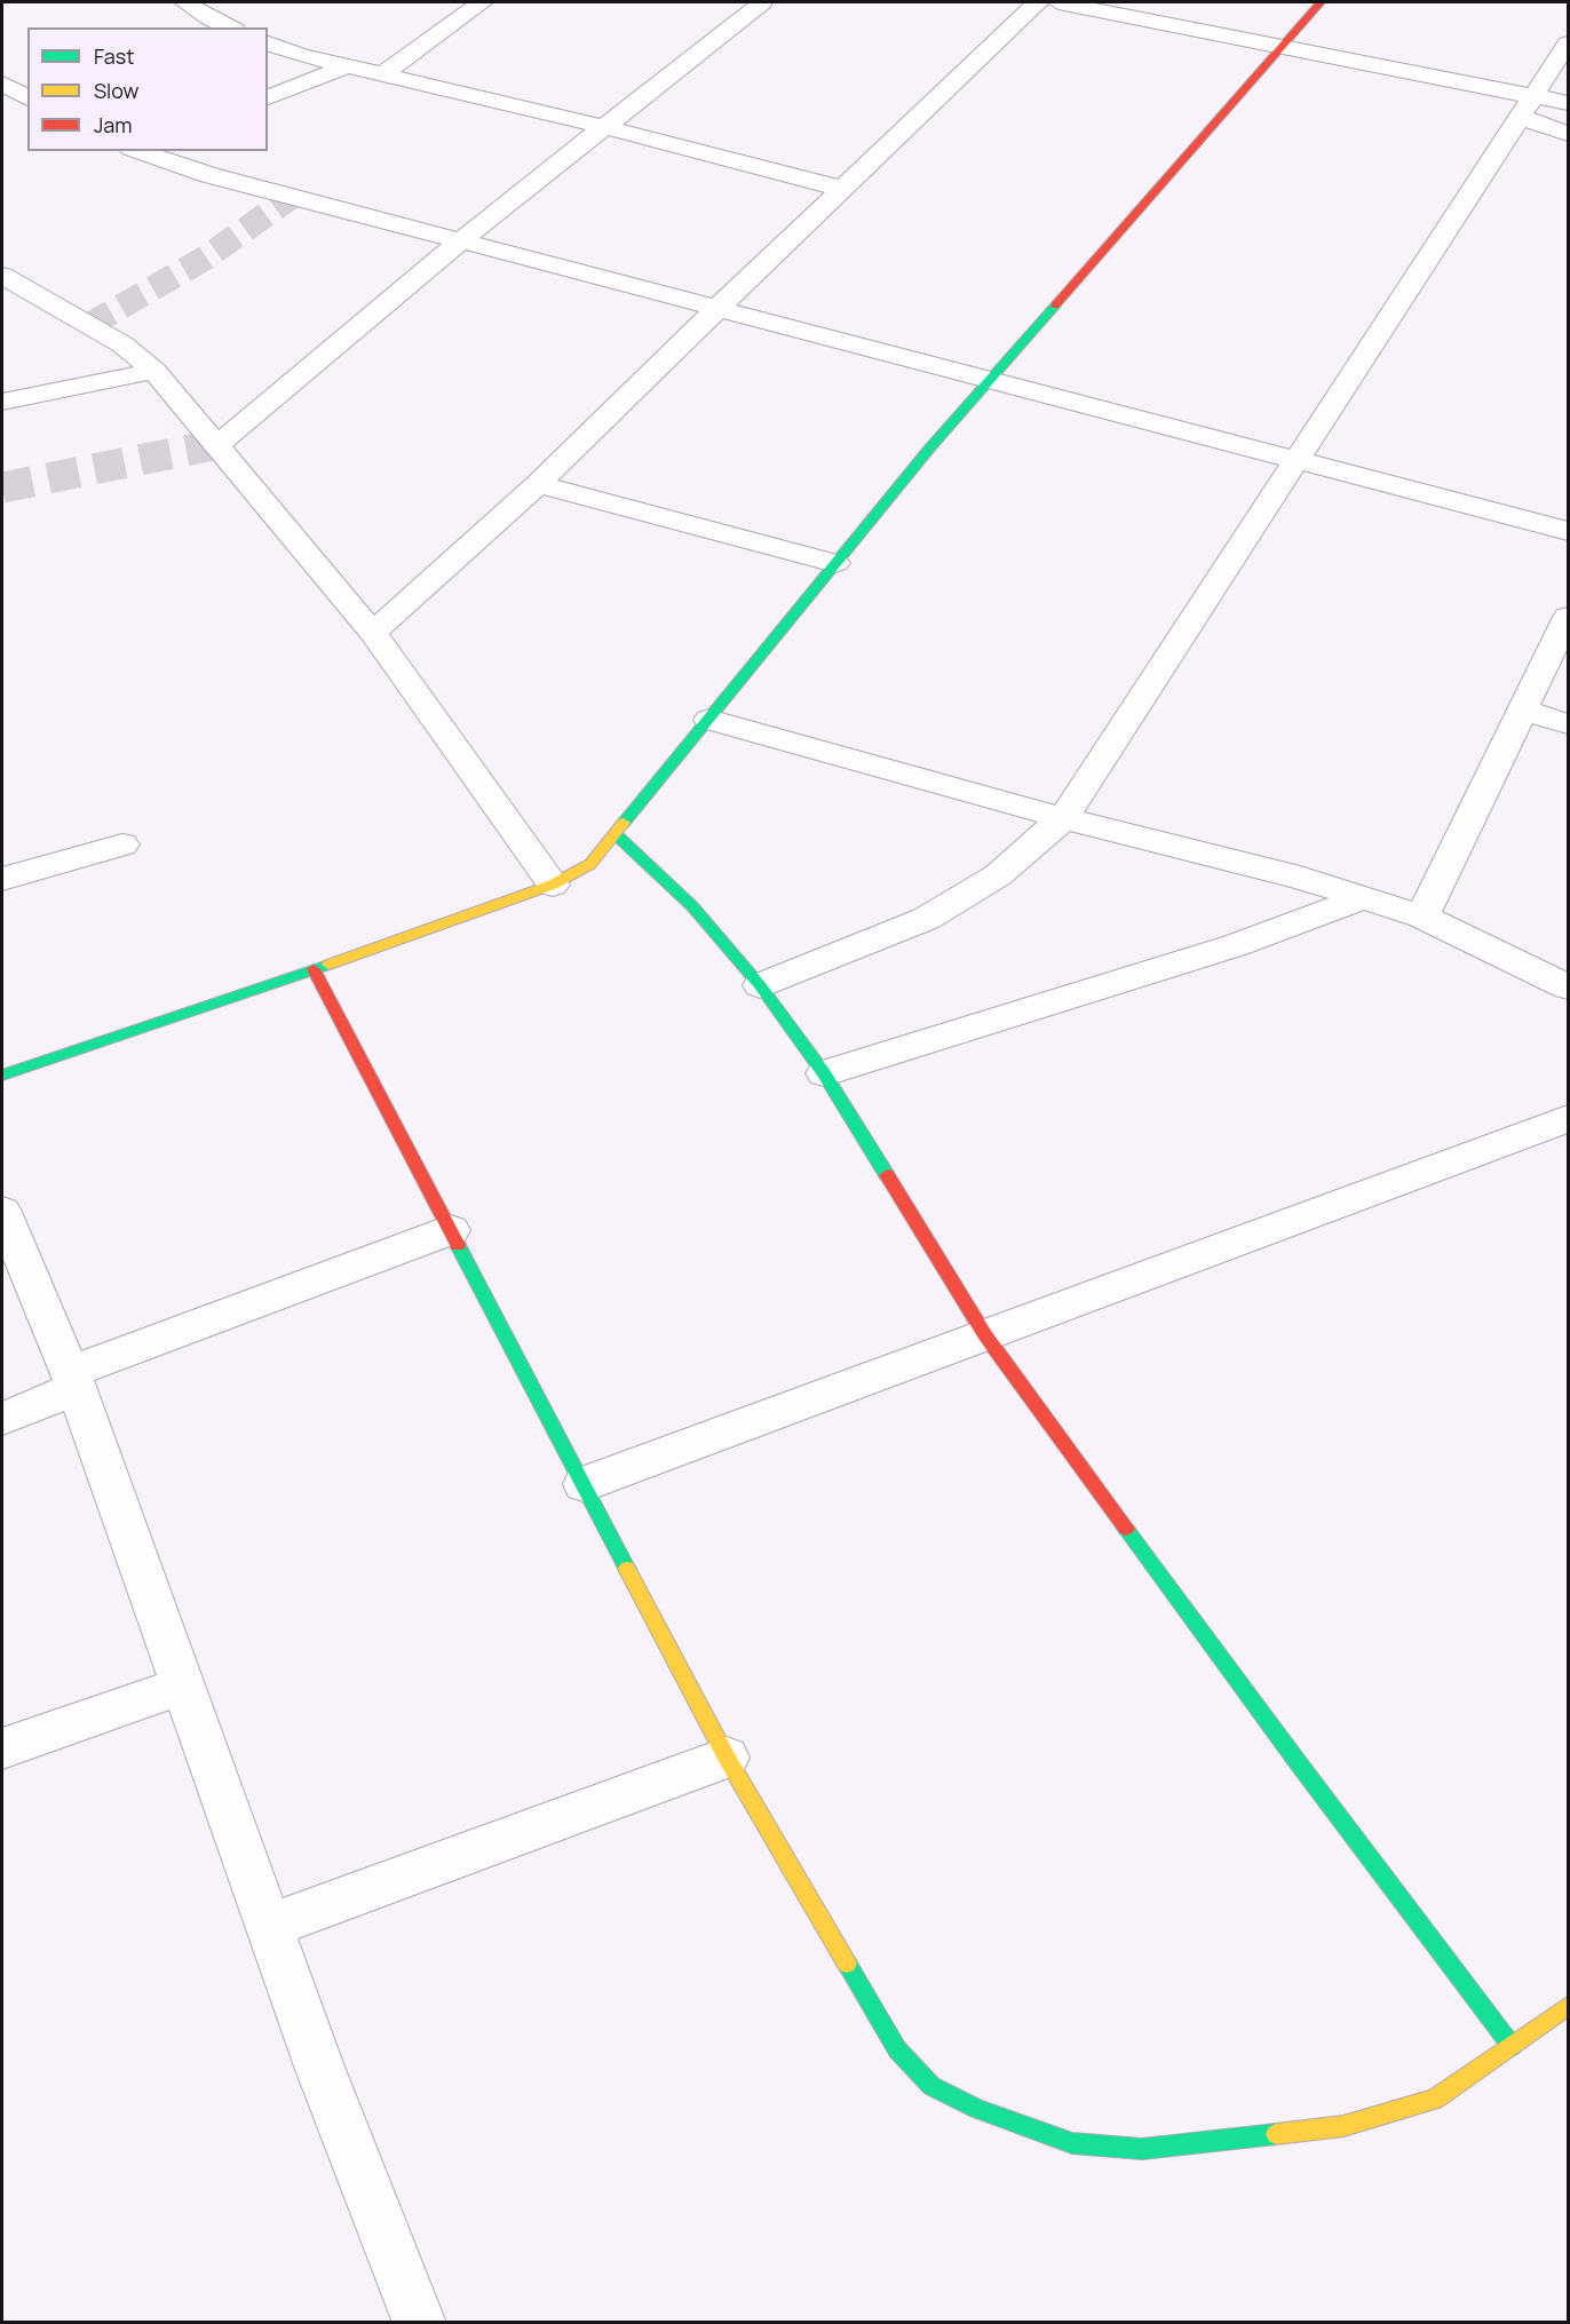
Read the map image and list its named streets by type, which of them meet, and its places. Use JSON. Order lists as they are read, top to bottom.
{
  "legend": ["Fast", "Slow", "Jam"]
}
